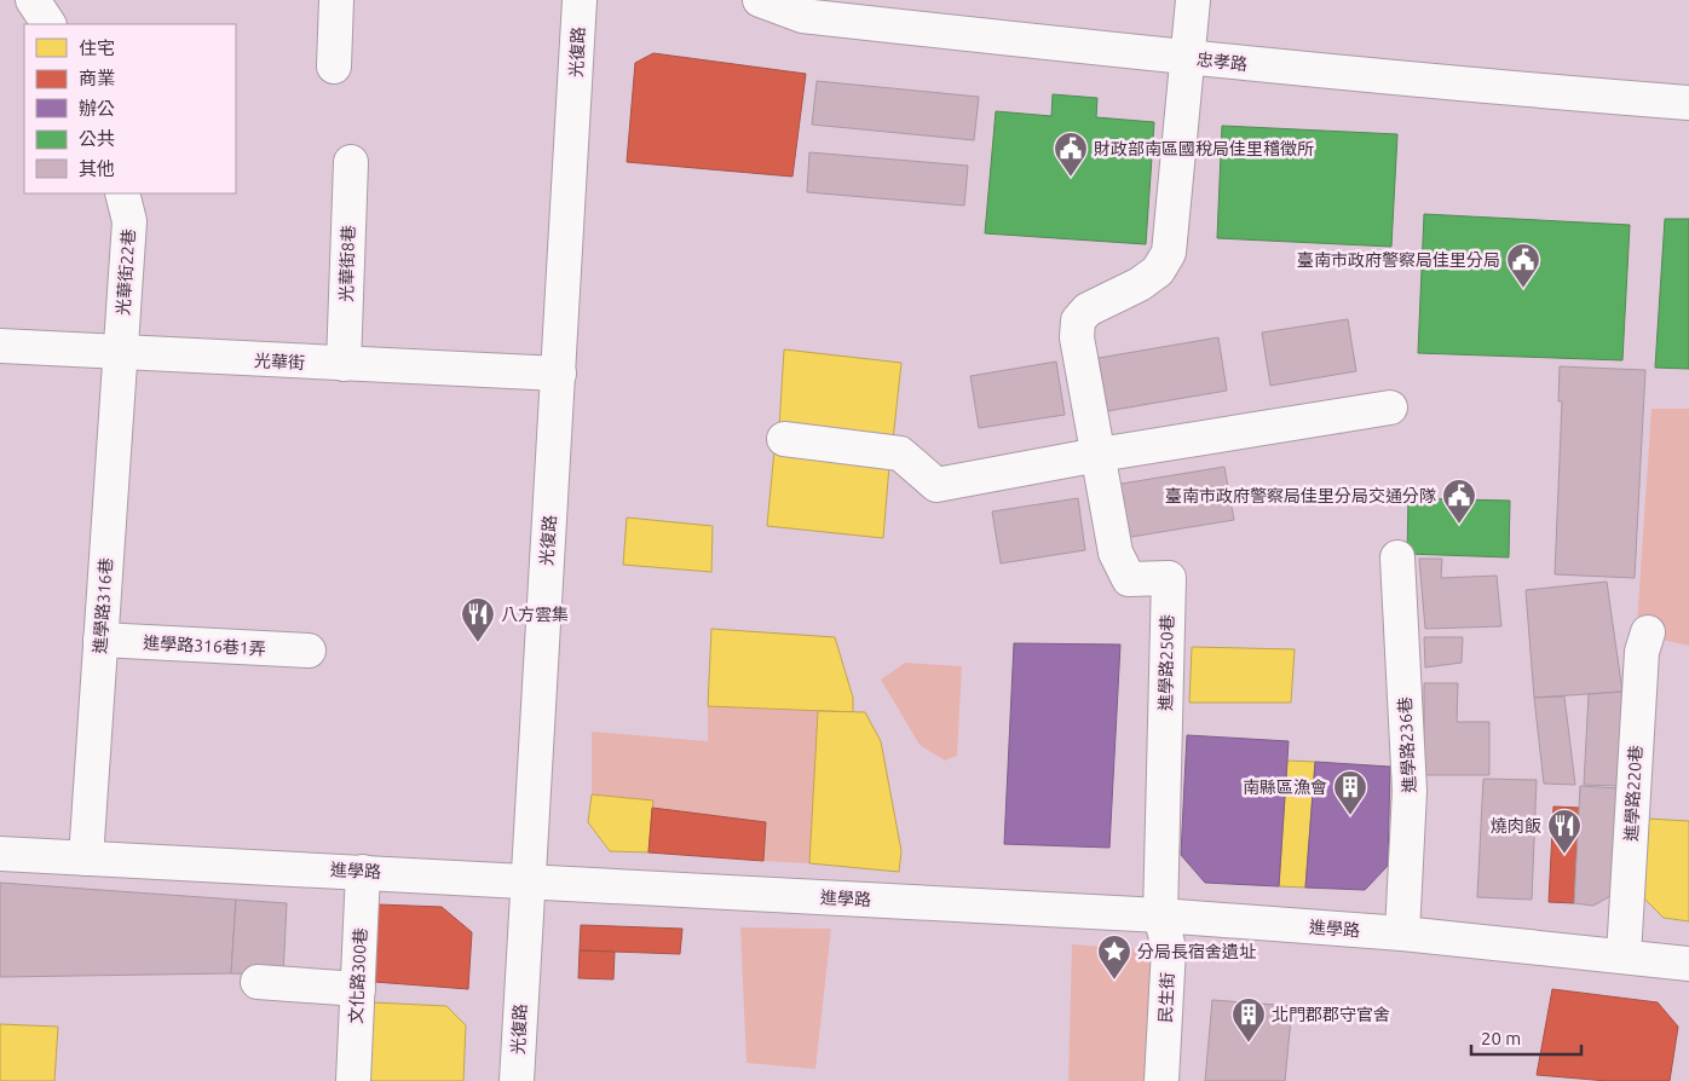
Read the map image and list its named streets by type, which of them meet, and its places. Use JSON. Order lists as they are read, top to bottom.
{
  "streets": {
    "street": [
      "光復路",
      "忠孝路",
      "光華街8巷",
      "光華街22巷",
      "光華街",
      "進學路316巷",
      "進學路316巷1弄",
      "進學路250巷",
      "進學路236巷",
      "進學路220巷",
      "進學路",
      "文化路300巷",
      "民生街"
    ]
  },
  "crossings": [
    ["光復路", "光華街"],
    ["光復路", "進學路"],
    ["忠孝路", "進學路250巷"],
    ["光華街8巷", "光華街"],
    ["光華街22巷", "光華街"],
    ["光華街22巷", "進學路316巷"],
    ["光華街", "進學路316巷"],
    ["進學路316巷", "進學路316巷1弄"],
    ["進學路316巷", "進學路"],
    ["進學路250巷", "進學路"],
    ["進學路250巷", "民生街"],
    ["進學路236巷", "進學路"],
    ["進學路220巷", "進學路"],
    ["進學路", "文化路300巷"],
    ["進學路", "民生街"]
  ],
  "places": {
    "public building": ["財政部南區國稅局佳里稽徵所", "臺南市政府警察局佳里分局", "臺南市政府警察局佳里分局交通分隊"],
    "restaurant": ["八方雲集", "燒肉飯"],
    "building": ["南縣區漁會", "北門郡郡守官舍"],
    "place": ["分局長宿舍遺址"]
  },
  "legend": [
    "住宅",
    "商業",
    "辦公",
    "公共",
    "其他"
  ],
  "scale_bar": "20 m"
}
